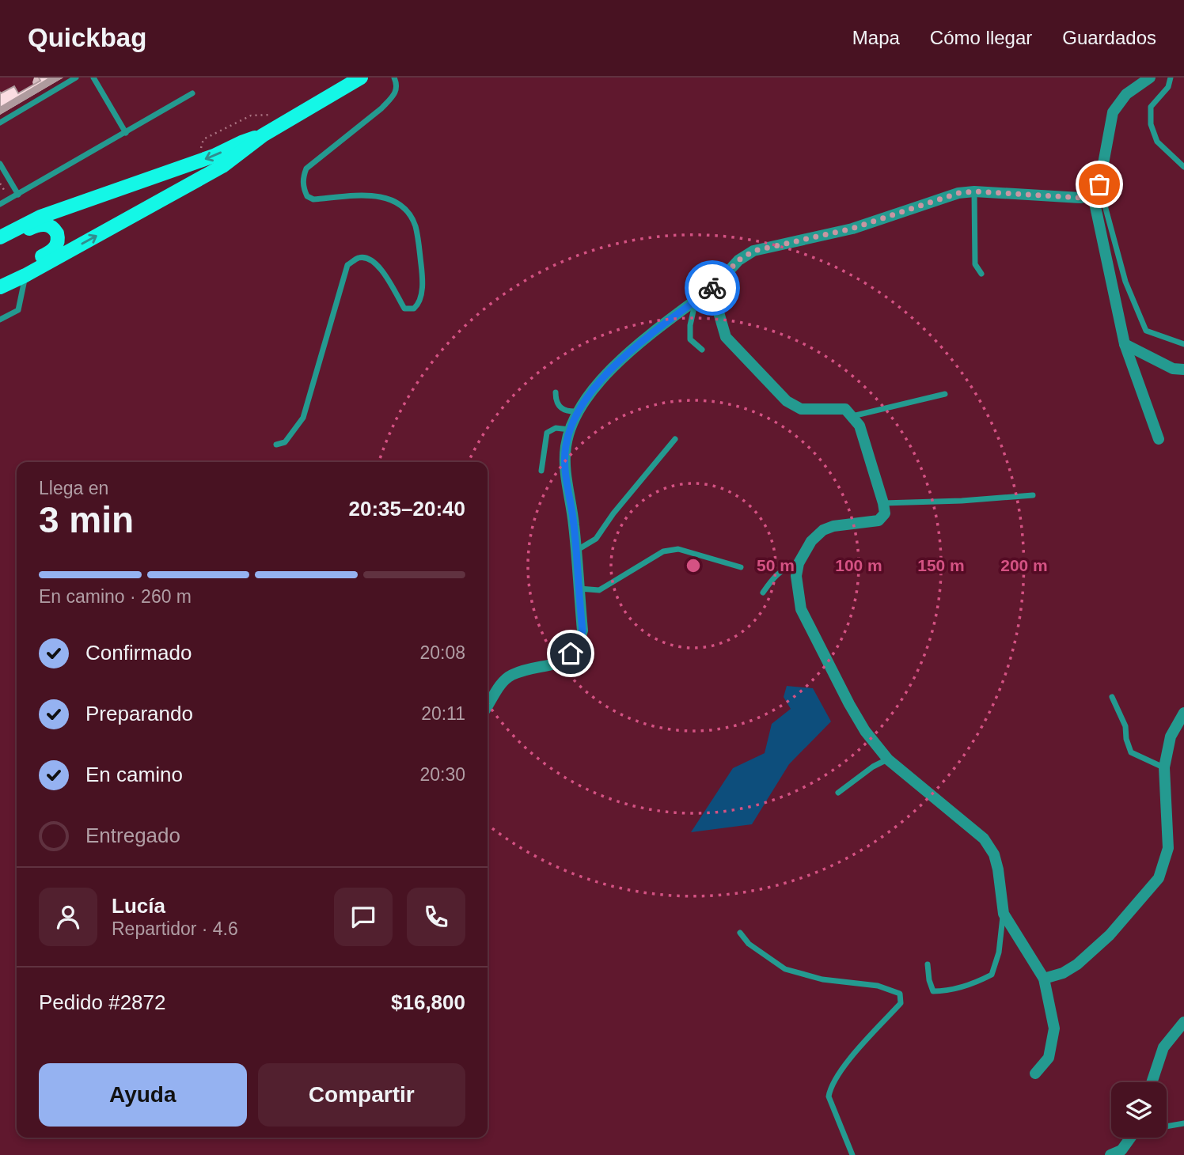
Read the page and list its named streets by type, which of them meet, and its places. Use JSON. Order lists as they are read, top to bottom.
{
  "page": {
    "header": "Quickbag",
    "nav": ["Mapa", "Cómo llegar", "Guardados"],
    "heading": ["3 min", "Llega en", "20:35–20:40"],
    "panel": [
      "Lucía",
      "Repartidor · 4.6",
      "Pedido #2872",
      "$16,800"
    ],
    "bar": "En camino · 260 m",
    "list": [
      ["Confirmado", "20:08"],
      ["Preparando", "20:11"],
      ["En camino", "20:30"],
      "Entregado"
    ],
    "buttons": ["Ayuda", "Compartir"]
  },
  "rings": [
    "50 m",
    "100 m",
    "150 m",
    "200 m"
  ]
}
